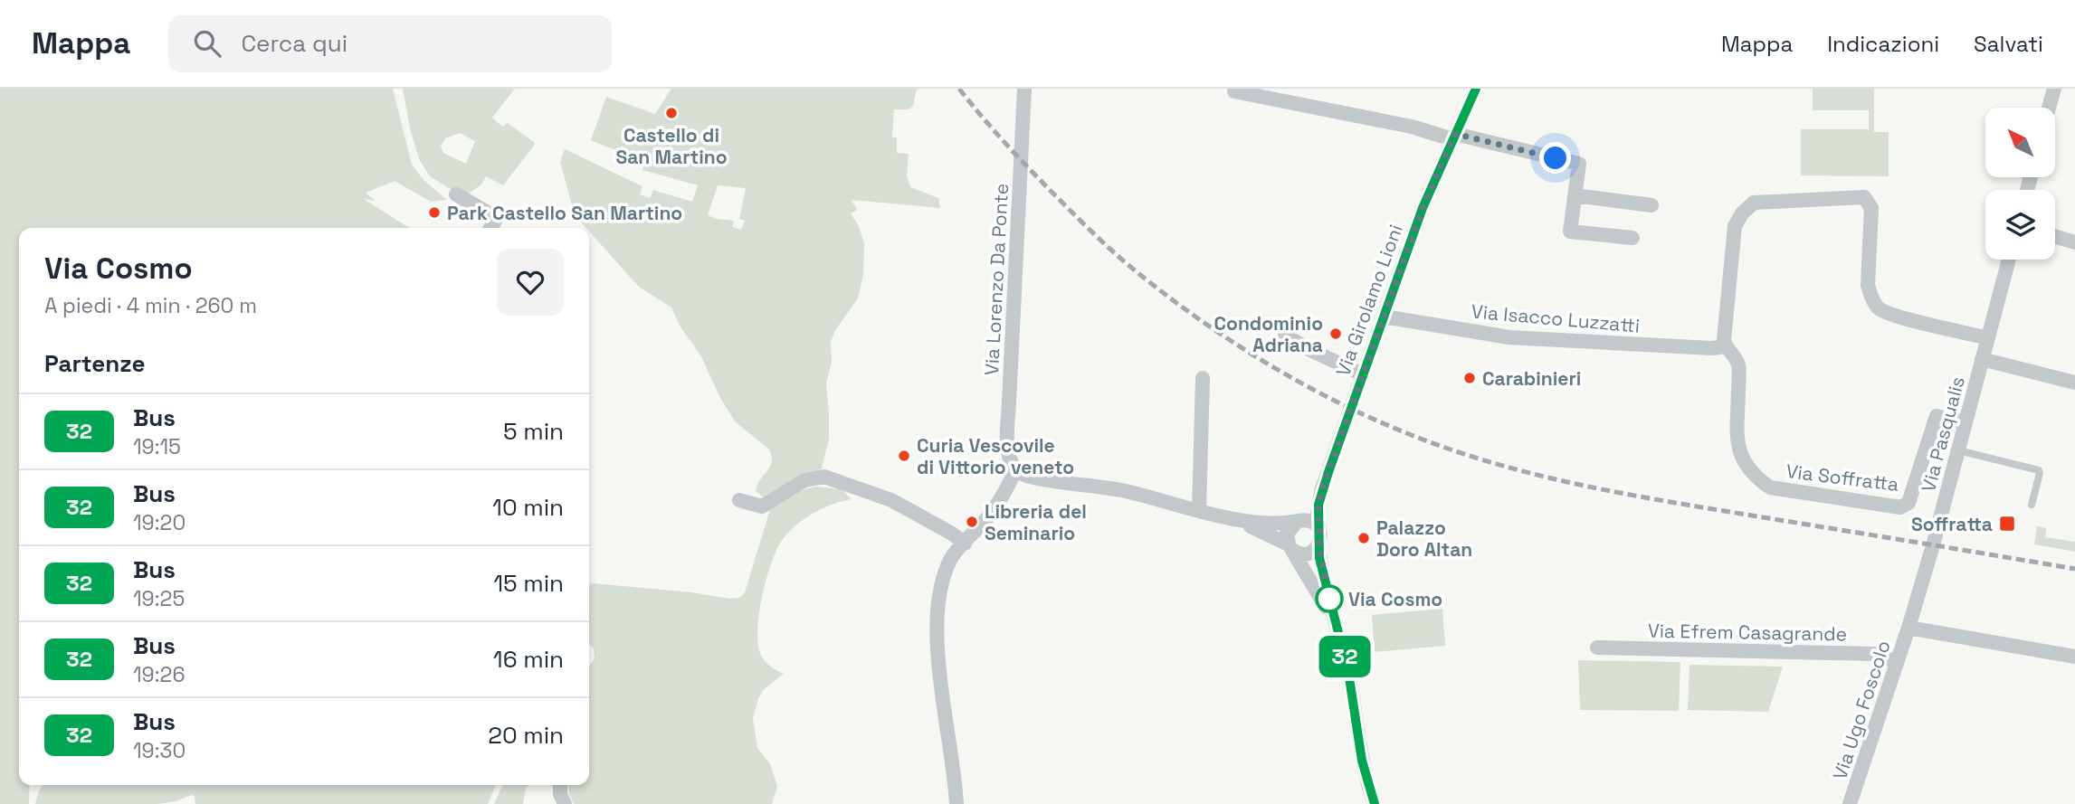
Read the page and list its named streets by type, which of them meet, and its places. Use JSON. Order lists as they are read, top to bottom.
{
  "streets": {
    "street": [
      "Via Lorenzo Da Ponte",
      "Via Girolamo Lioni",
      "Via Isacco Luzzatti",
      "Via Pasqualis",
      "Via Soffratta",
      "Via Efrem Casagrande",
      "Via Ugo Foscolo"
    ]
  },
  "crossings": [
    ["Via Girolamo Lioni", "Via Isacco Luzzatti"],
    ["Via Isacco Luzzatti", "Via Soffratta"],
    ["Via Pasqualis", "Via Soffratta"],
    ["Via Pasqualis", "Via Ugo Foscolo"],
    ["Via Efrem Casagrande", "Via Ugo Foscolo"]
  ],
  "places": {
    "other": [
      "Castello di San Martino",
      "Park Castello San Martino",
      "Condominio Adriana",
      "Carabinieri",
      "Curia Vescovile di Vittorio veneto",
      "Libreria del Seminario",
      "Palazzo Doro Altan",
      "Via Cosmo"
    ],
    "transit": ["Soffratta"]
  },
  "lines": ["bus line 32"],
  "north": "top left",
  "page": {
    "header": "Mappa",
    "search": "Cerca qui",
    "nav": ["Mappa", "Indicazioni", "Salvati"],
    "on_map": "32",
    "heading": [
      ["Via Cosmo", "A piedi · 4 min · 260 m"],
      "Partenze"
    ],
    "list": [
      {
        "mark": "32",
        "name": "Bus",
        "note": "19:15",
        "value": "5 min"
      },
      {
        "mark": "32",
        "name": "Bus",
        "note": "19:20",
        "value": "10 min"
      },
      {
        "mark": "32",
        "name": "Bus",
        "note": "19:25",
        "value": "15 min"
      },
      {
        "mark": "32",
        "name": "Bus",
        "note": "19:26",
        "value": "16 min"
      },
      {
        "mark": "32",
        "name": "Bus",
        "note": "19:30",
        "value": "20 min"
      }
    ]
  }
}
